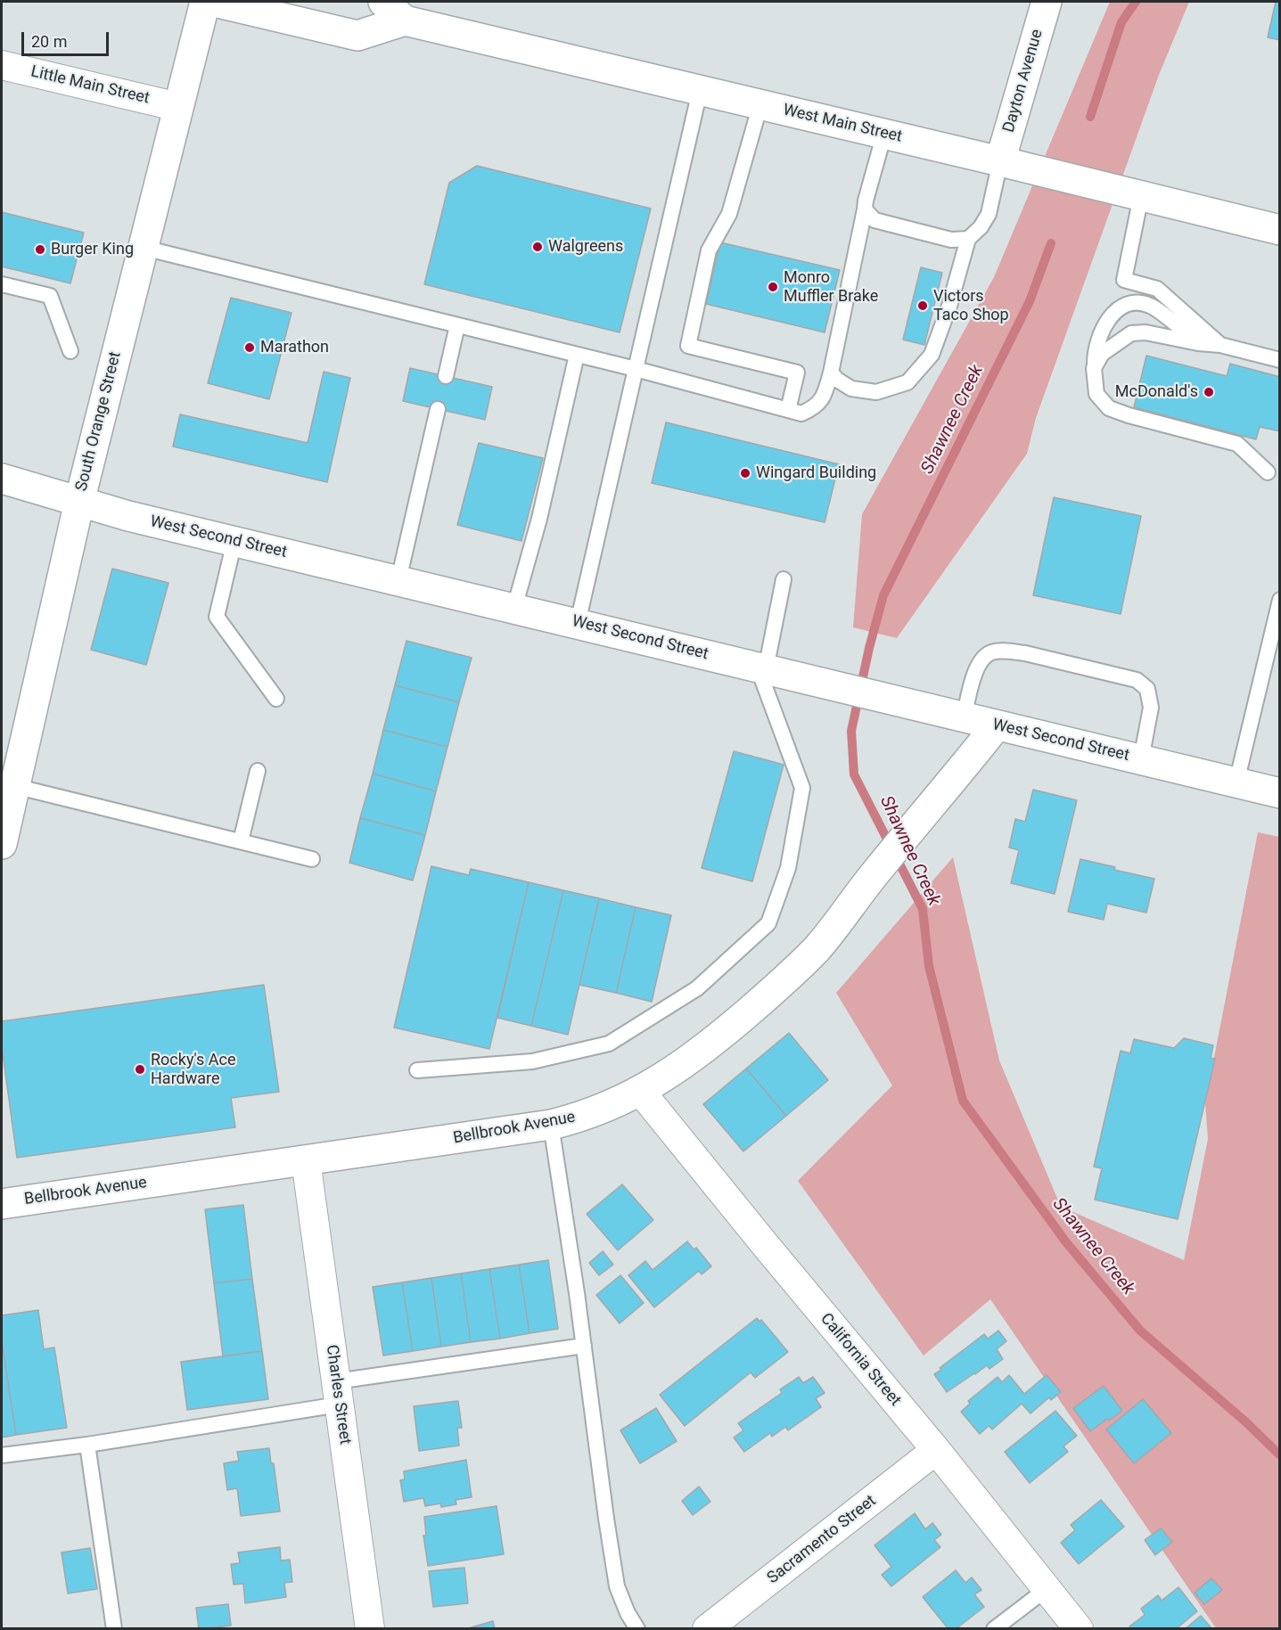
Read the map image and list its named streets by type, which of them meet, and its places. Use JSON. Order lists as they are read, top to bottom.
{
  "streets": {
    "main road": [
      "Dayton Avenue",
      "West Main Street",
      "South Orange Street",
      "West Second Street",
      "Bellbrook Avenue"
    ],
    "street": [
      "Little Main Street",
      "California Street",
      "Charles Street",
      "Sacramento Street"
    ]
  },
  "crossings": [
    ["Dayton Avenue", "West Main Street"],
    ["Little Main Street", "South Orange Street"],
    ["South Orange Street", "West Second Street"],
    ["West Second Street", "Bellbrook Avenue"],
    ["Bellbrook Avenue", "California Street"],
    ["Bellbrook Avenue", "Charles Street"],
    ["California Street", "Sacramento Street"]
  ],
  "water": ["Shawnee Creek"],
  "places": [
    "Walgreens",
    "Burger King",
    "Monro Muffler Brake",
    "Victors Taco Shop",
    "Marathon",
    "McDonald's",
    "Wingard Building",
    "Rocky's Ace Hardware"
  ],
  "scale_bar": "20 m"
}
